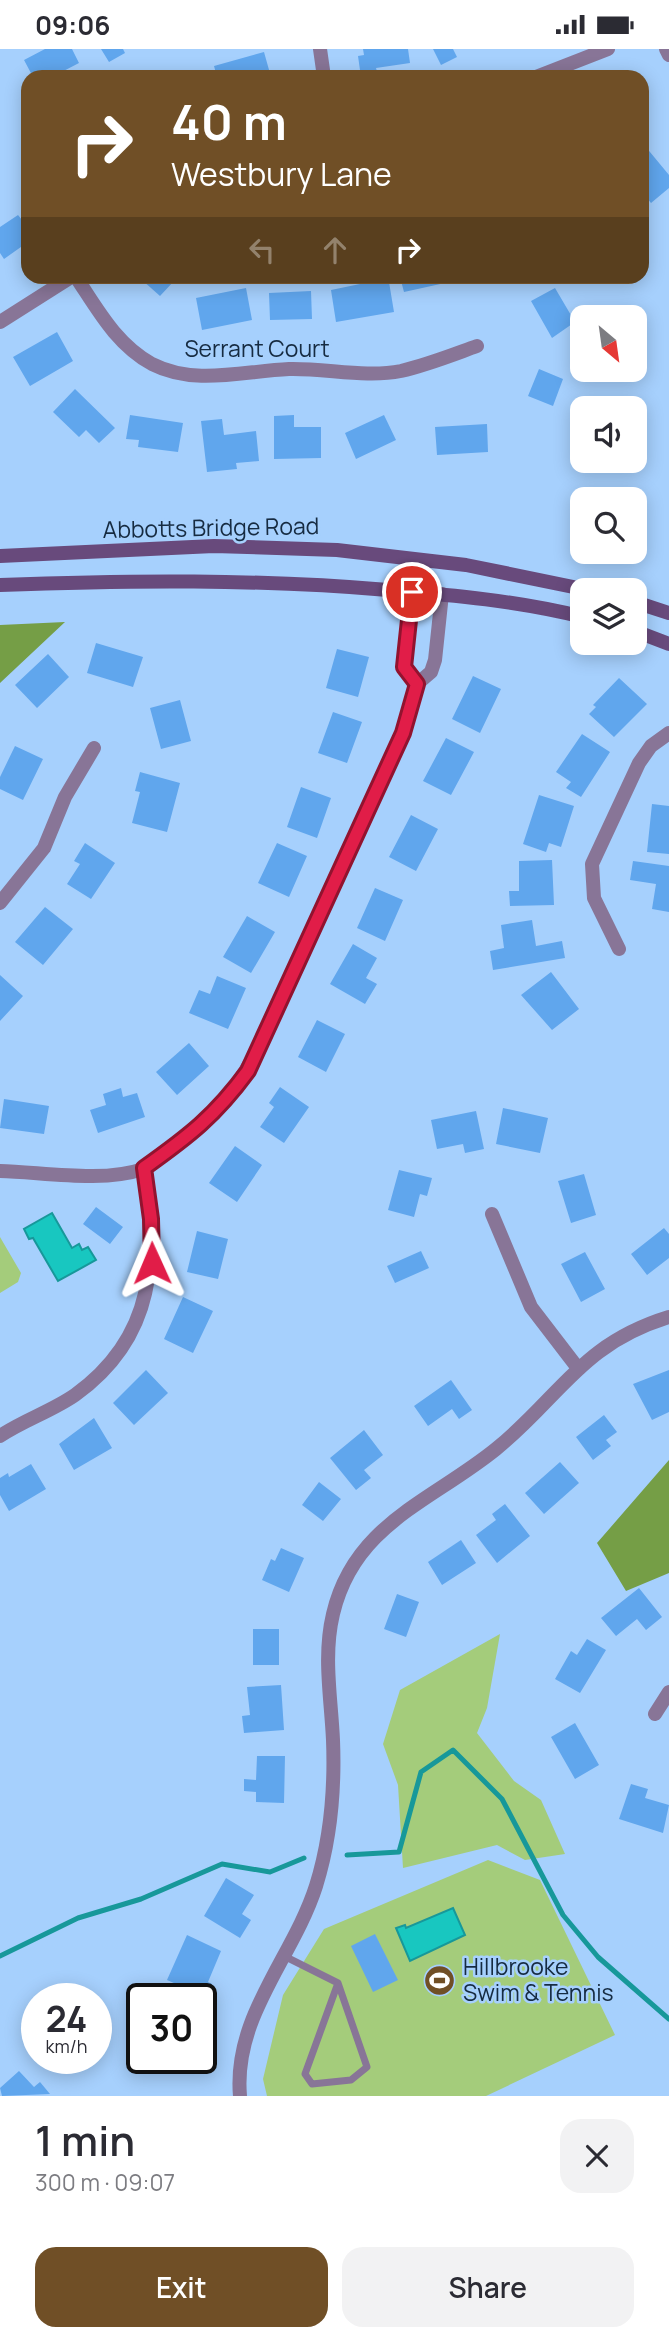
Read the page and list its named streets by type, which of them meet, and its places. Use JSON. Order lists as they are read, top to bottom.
{
  "streets": {
    "main road": ["Abbotts Bridge Road"],
    "street": ["Serrant Court"]
  },
  "places": {
    "sports": ["Hillbrooke Swim & Tennis"]
  },
  "north": "bottom right",
  "page": {
    "status": "09:06",
    "turn": ["40 m", "Westbury Lane"],
    "speed": "24 km/h",
    "limit": "30",
    "heading": ["1 min", "300 m · 09:07"],
    "buttons": ["Exit", "Share"]
  }
}
